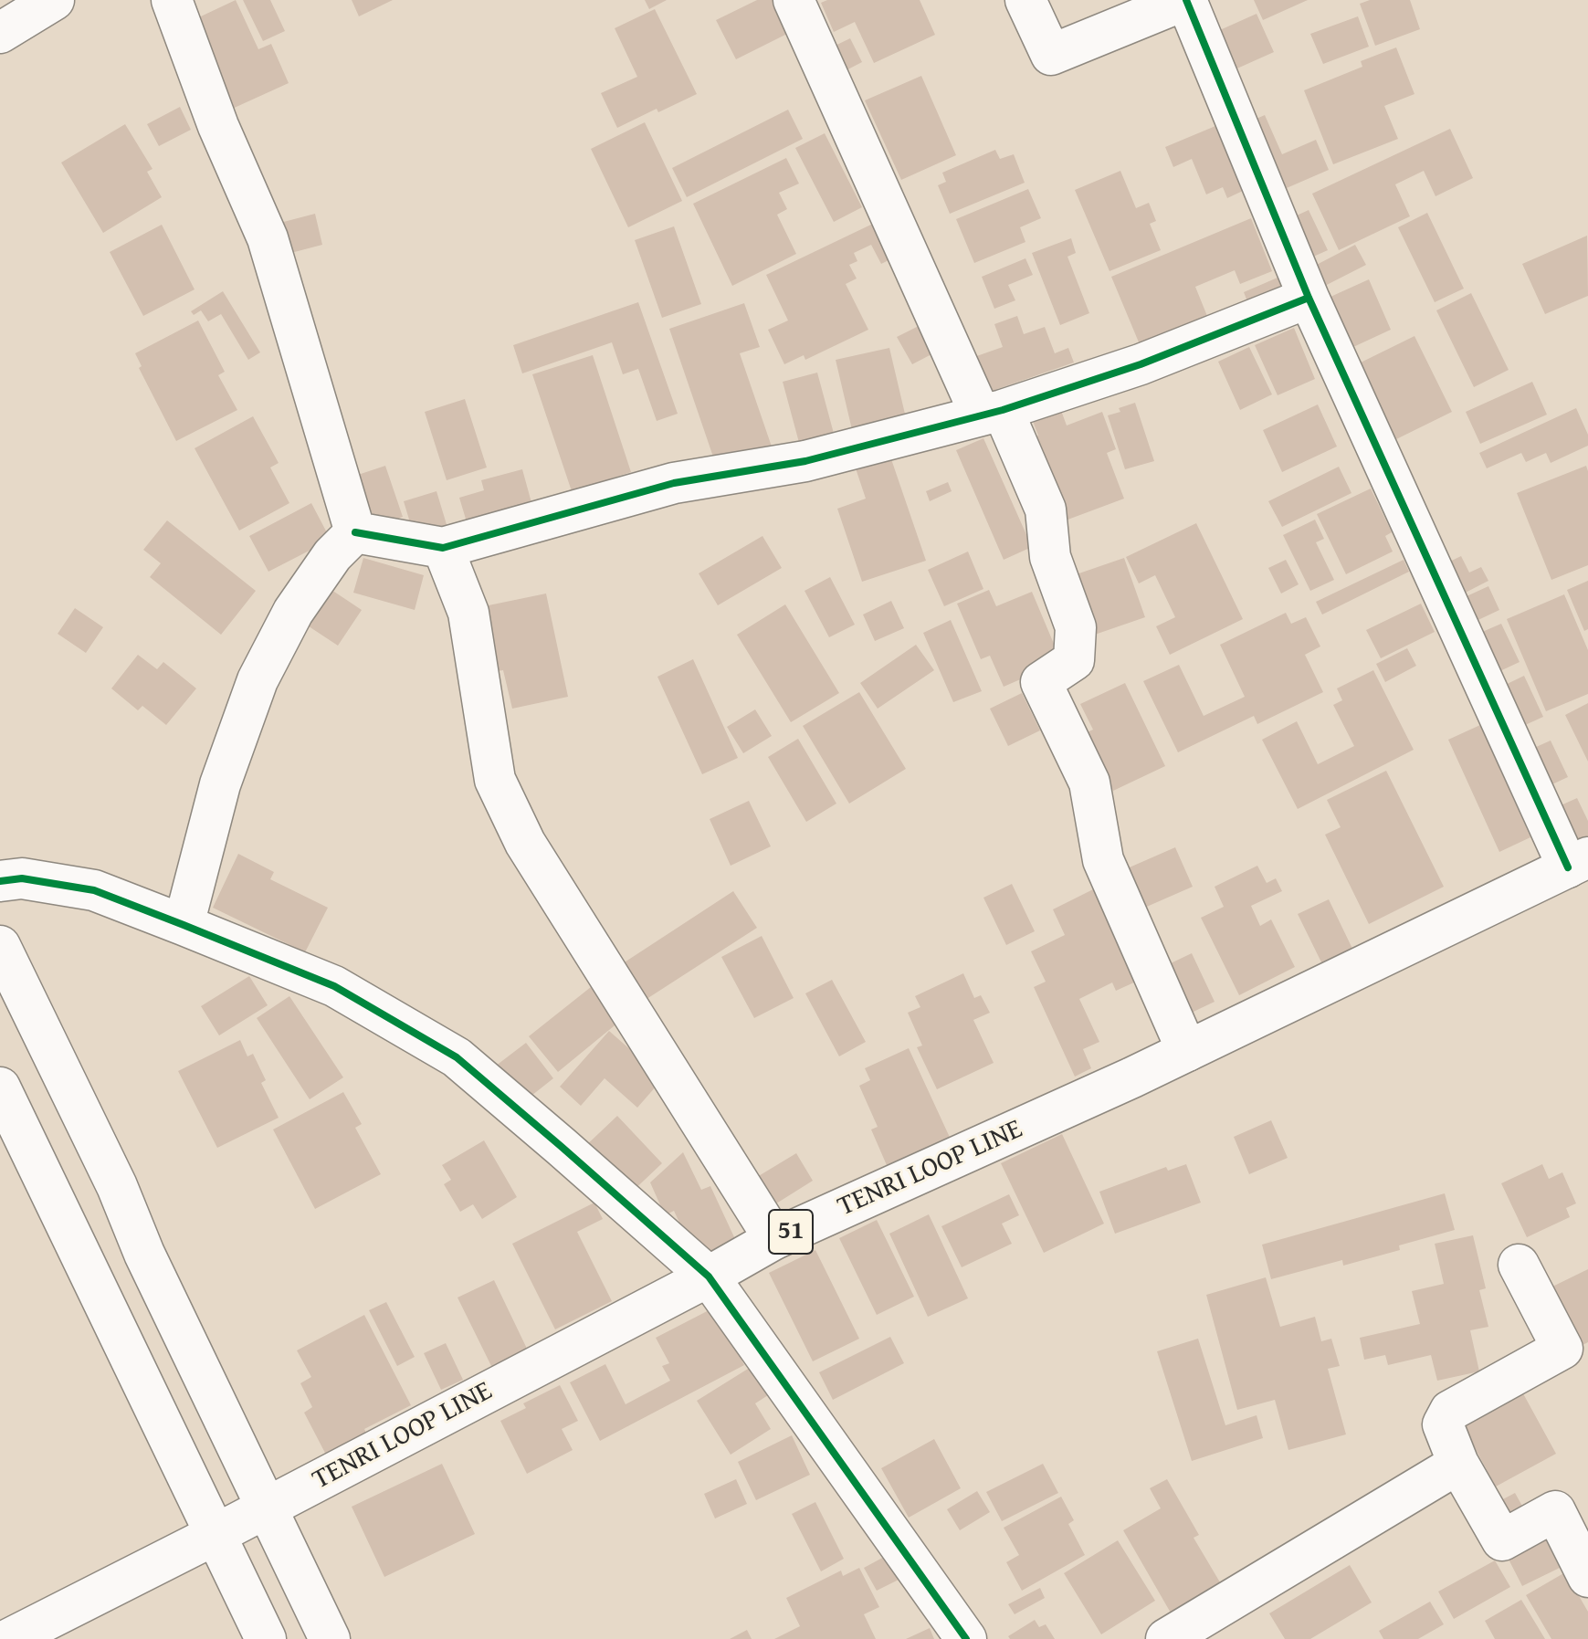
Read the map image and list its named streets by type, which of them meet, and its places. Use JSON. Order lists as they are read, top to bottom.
{
  "streets": {
    "street": ["TENRI LOOP LINE", "51"]
  }
}
